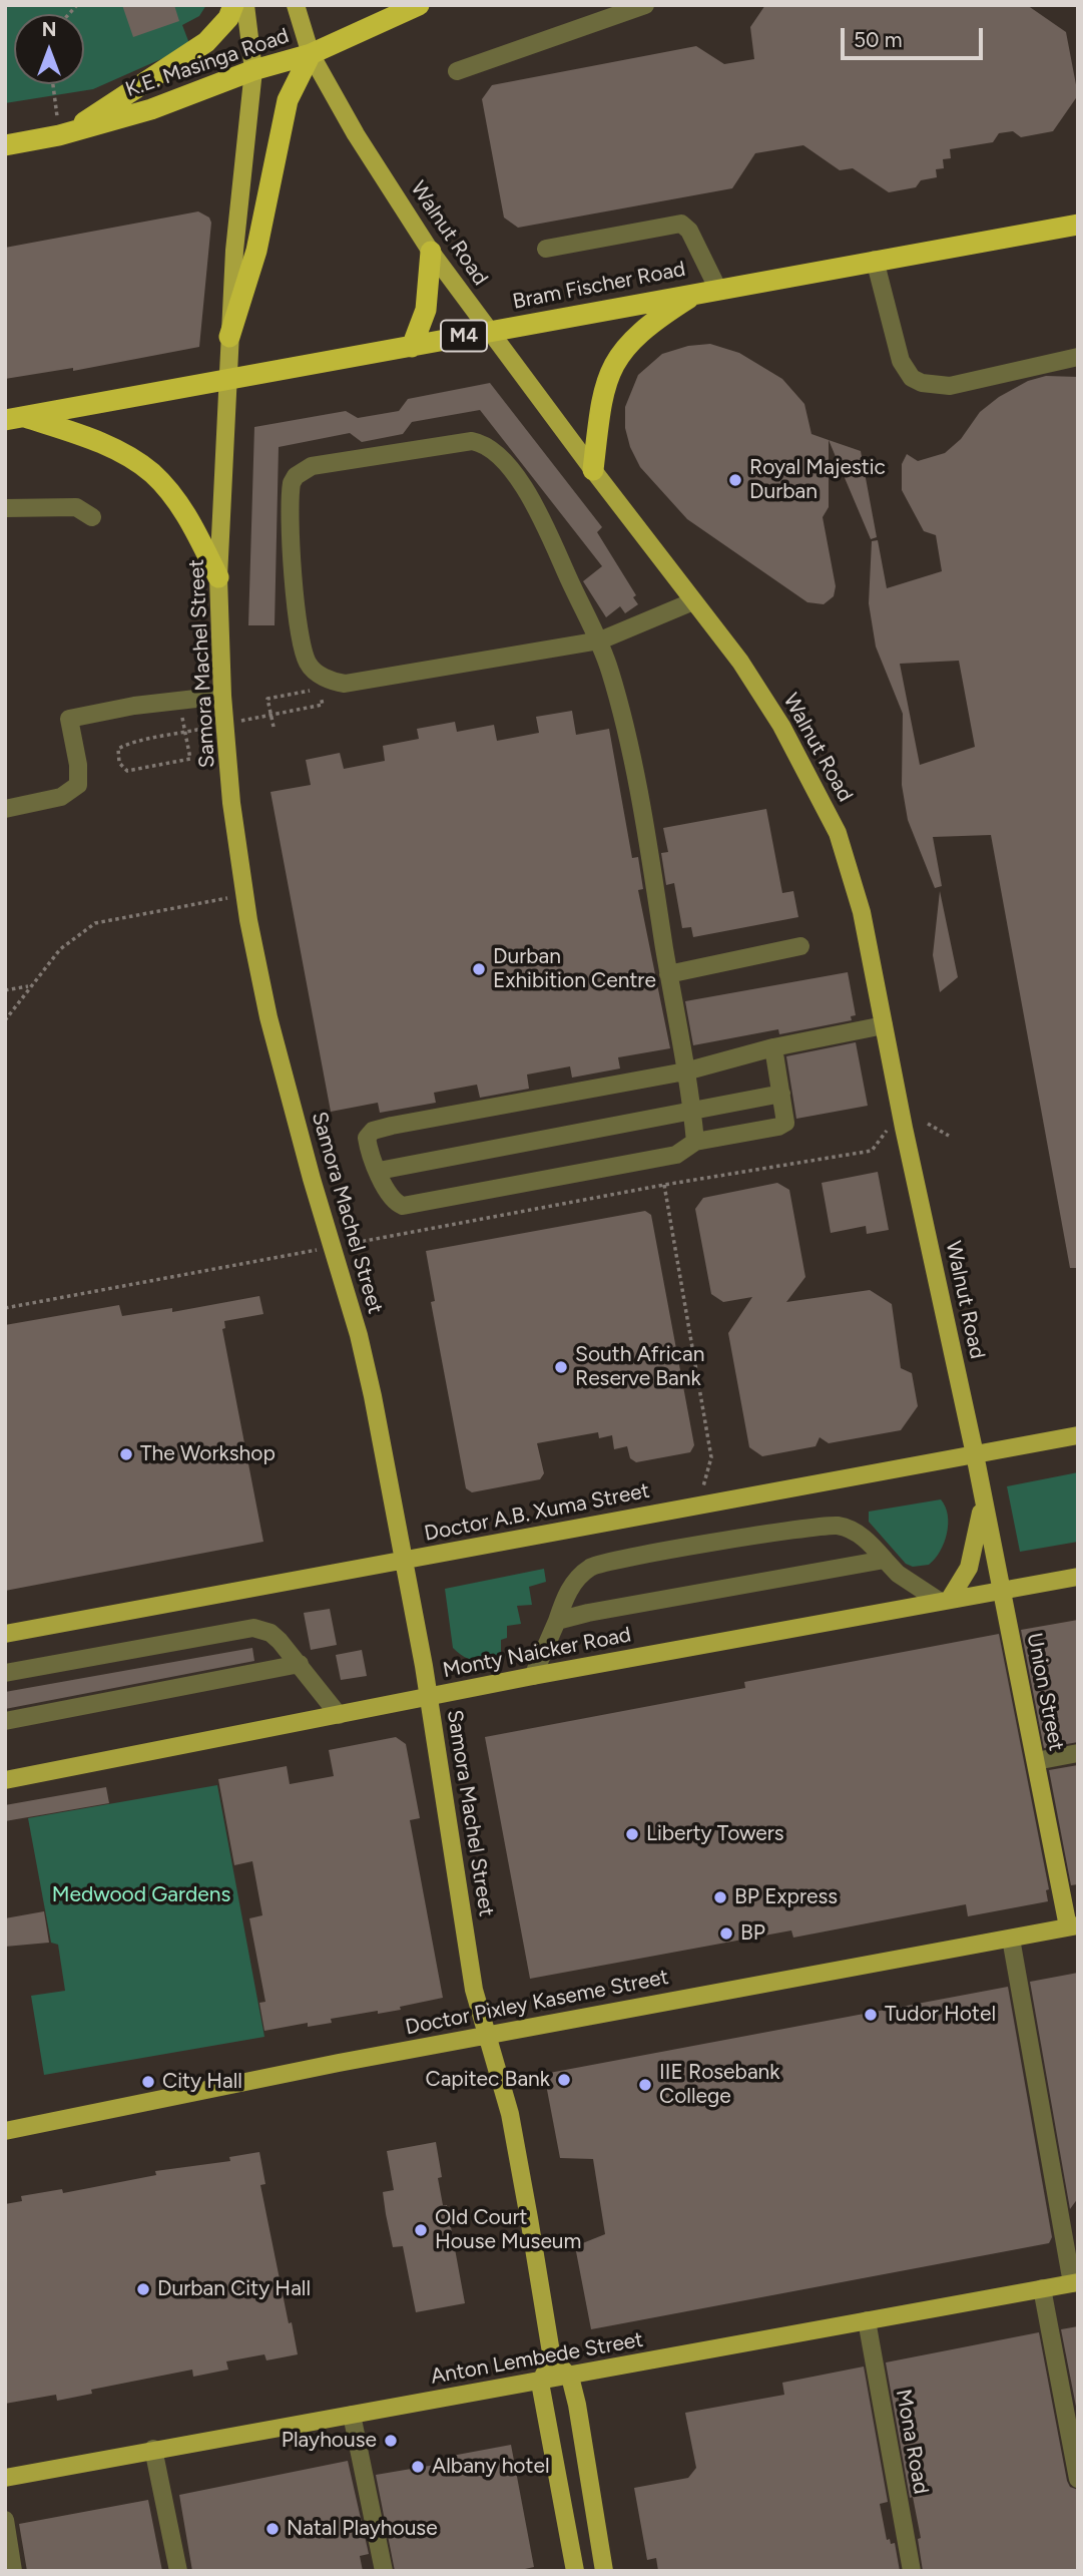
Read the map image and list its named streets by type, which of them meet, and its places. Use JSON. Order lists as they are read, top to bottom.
{
  "streets": {
    "highway": ["K.E. Masinga Road", "Bram Fischer Road", "M4"],
    "main road": [
      "Walnut Road",
      "Samora Machel Street",
      "Doctor A.B. Xuma Street",
      "Monty Naicker Road",
      "Union Street",
      "Doctor Pixley Kaseme Street",
      "Anton Lembede Street"
    ],
    "street": ["Mona Road"]
  },
  "crossings": [
    ["K.E. Masinga Road", "Walnut Road"],
    ["K.E. Masinga Road", "Samora Machel Street"],
    ["Walnut Road", "Bram Fischer Road"],
    ["Walnut Road", "Doctor A.B. Xuma Street"],
    ["Walnut Road", "Monty Naicker Road"],
    ["Walnut Road", "Union Street"],
    ["Bram Fischer Road", "Samora Machel Street"],
    ["Samora Machel Street", "Doctor A.B. Xuma Street"],
    ["Samora Machel Street", "Monty Naicker Road"],
    ["Samora Machel Street", "Doctor Pixley Kaseme Street"],
    ["Monty Naicker Road", "Union Street"],
    ["Union Street", "Doctor Pixley Kaseme Street"],
    ["Anton Lembede Street", "Mona Road"]
  ],
  "parks": ["Medwood Gardens"],
  "places": [
    "Royal Majestic Durban",
    "Durban Exhibition Centre",
    "South African Reserve Bank",
    "The Workshop",
    "Liberty Towers",
    "BP Express",
    "BP",
    "Tudor Hotel",
    "Capitec Bank",
    "City Hall",
    "IIE Rosebank College",
    "Old Court House Museum",
    "Durban City Hall",
    "Playhouse",
    "Albany hotel",
    "Natal Playhouse"
  ],
  "scale_bar": "50 m",
  "north": "top"
}
